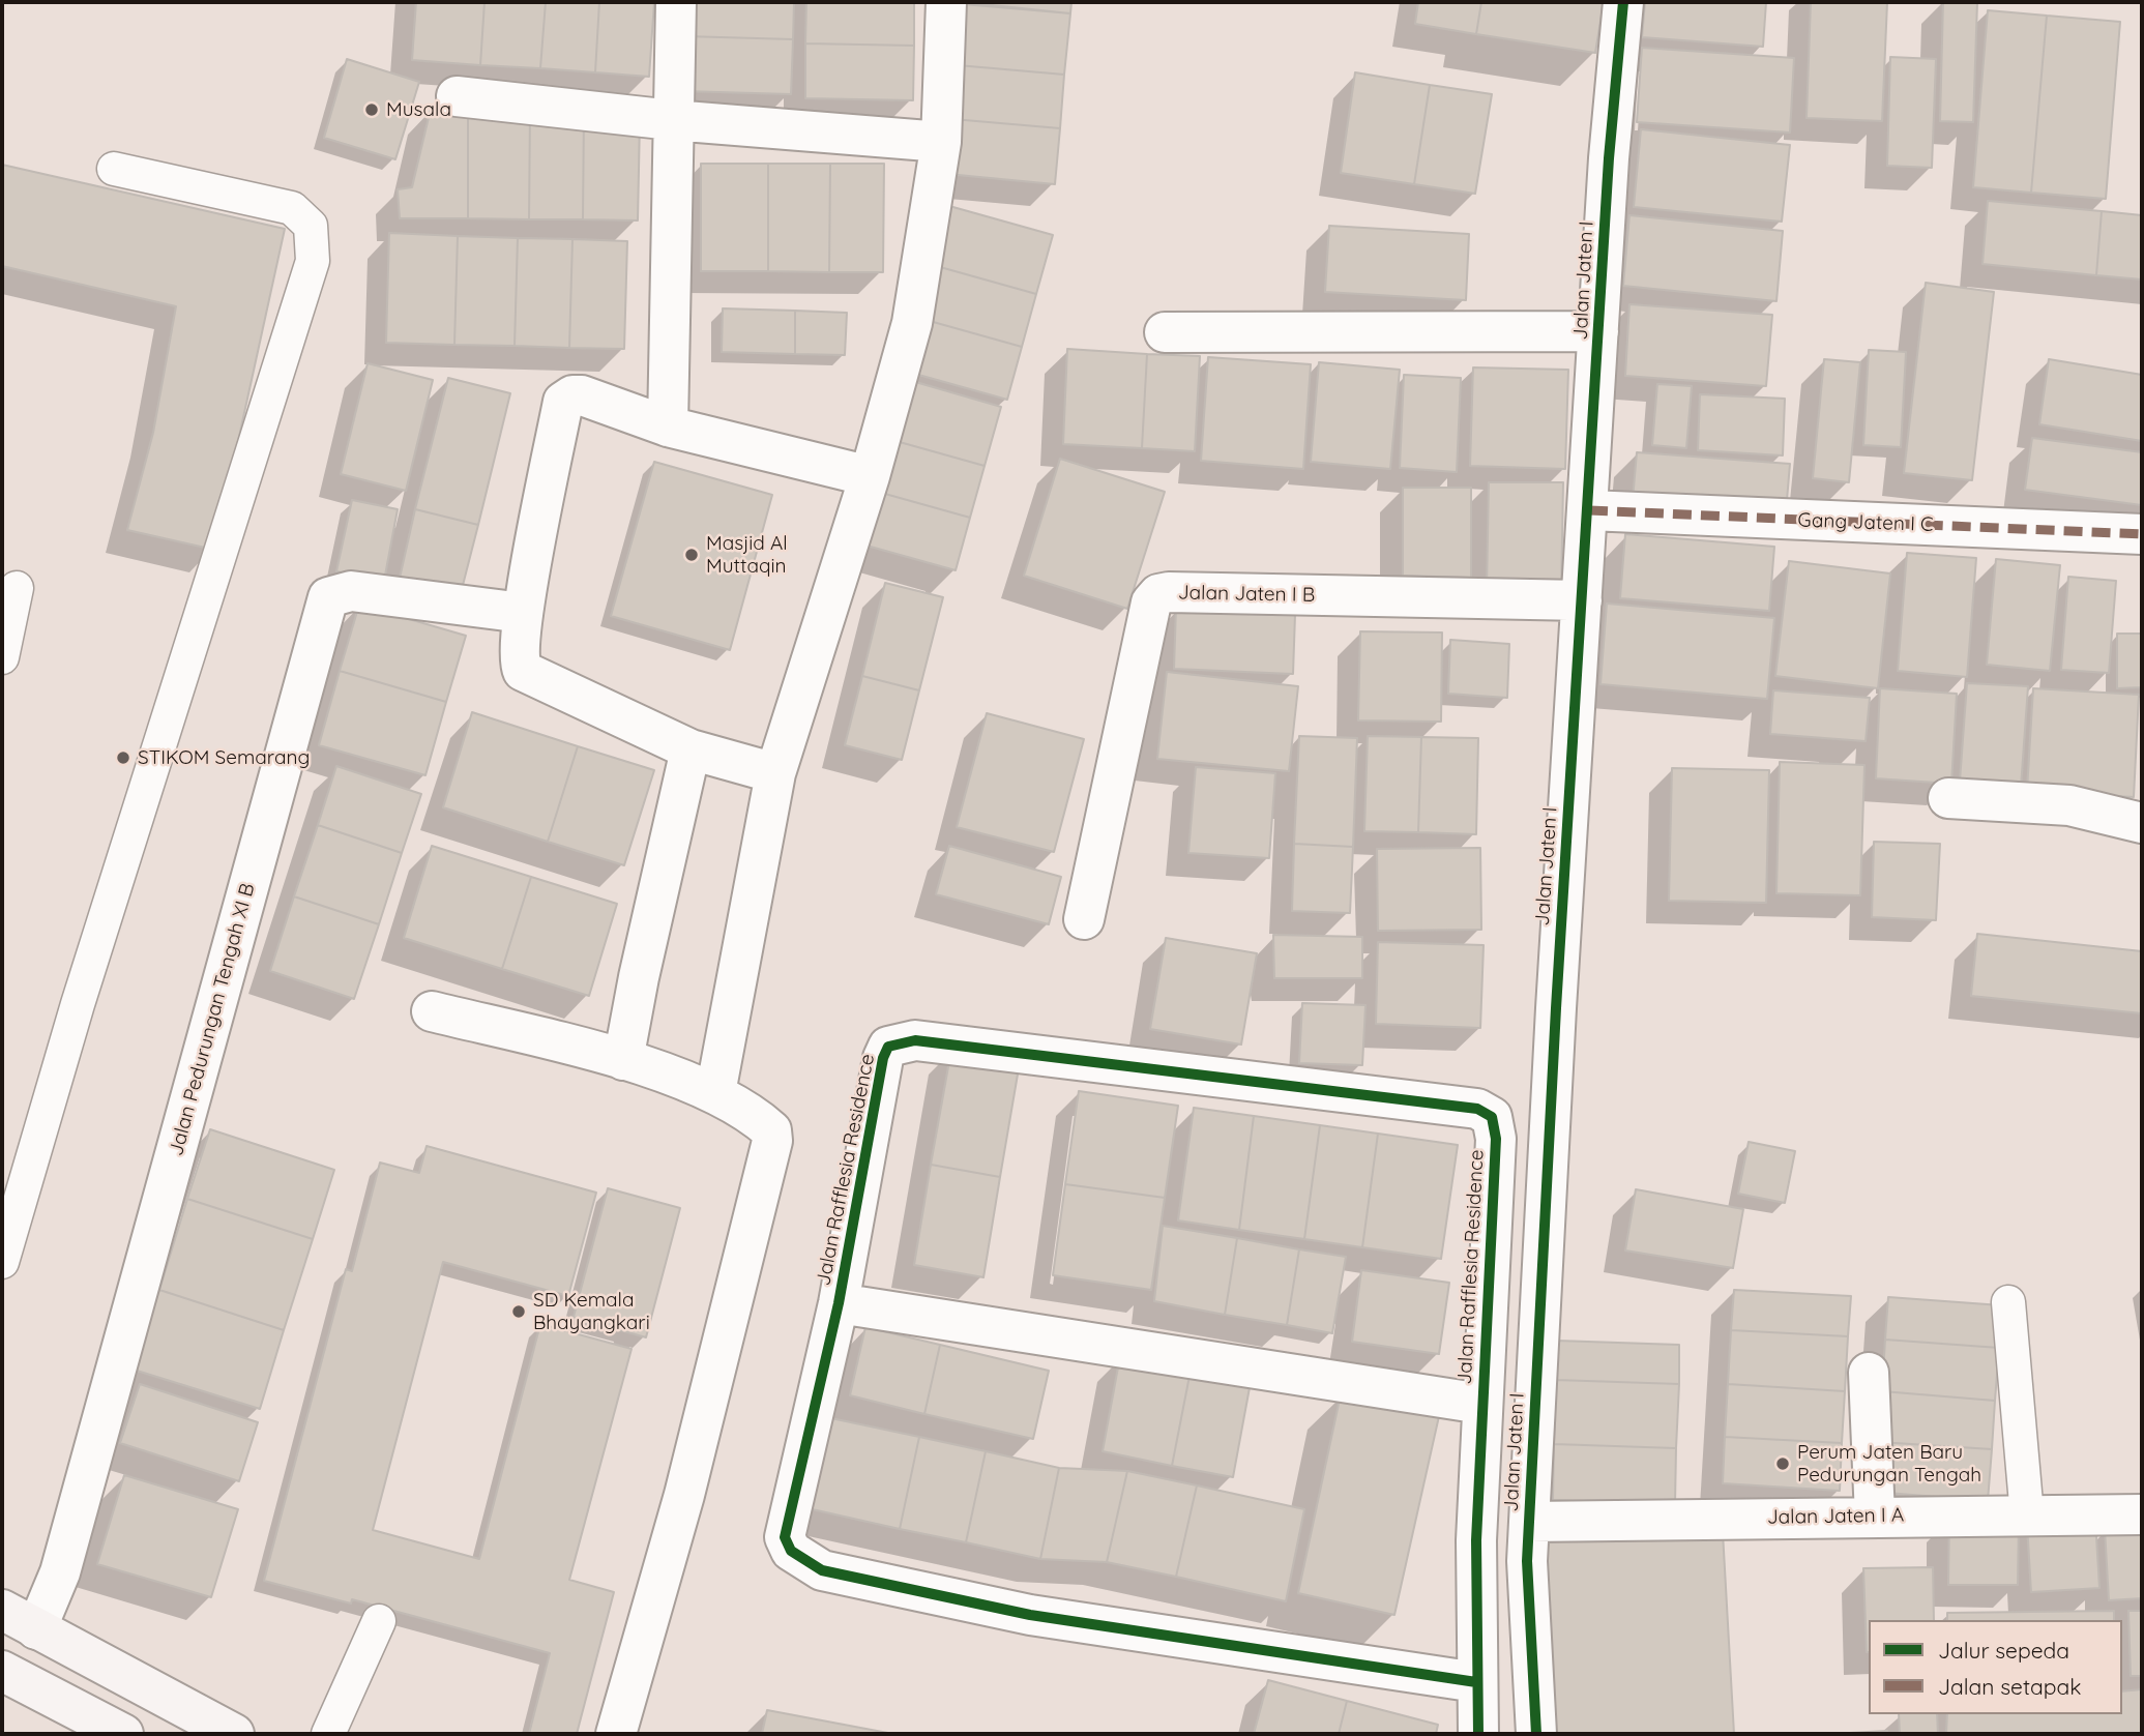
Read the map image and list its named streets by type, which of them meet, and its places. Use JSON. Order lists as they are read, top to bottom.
{
  "streets": {
    "street": [
      "Jalan Jaten I",
      "Gang Jaten I C",
      "Jalan Jaten I B",
      "Jalan Pedurungan Tengah XI B",
      "Jalan Rafflesia Residence",
      "Jalan Jaten I A"
    ]
  },
  "crossings": [
    ["Jalan Jaten I", "Gang Jaten I C"],
    ["Jalan Jaten I", "Jalan Jaten I B"],
    ["Jalan Jaten I", "Jalan Jaten I A"]
  ],
  "places": [
    "Musala",
    "Masjid Al Muttaqin",
    "STIKOM Semarang",
    "SD Kemala Bhayangkari",
    "Perum Jaten Baru Pedurungan Tengah"
  ],
  "legend": ["Jalur sepeda", "Jalan setapak"]
}
